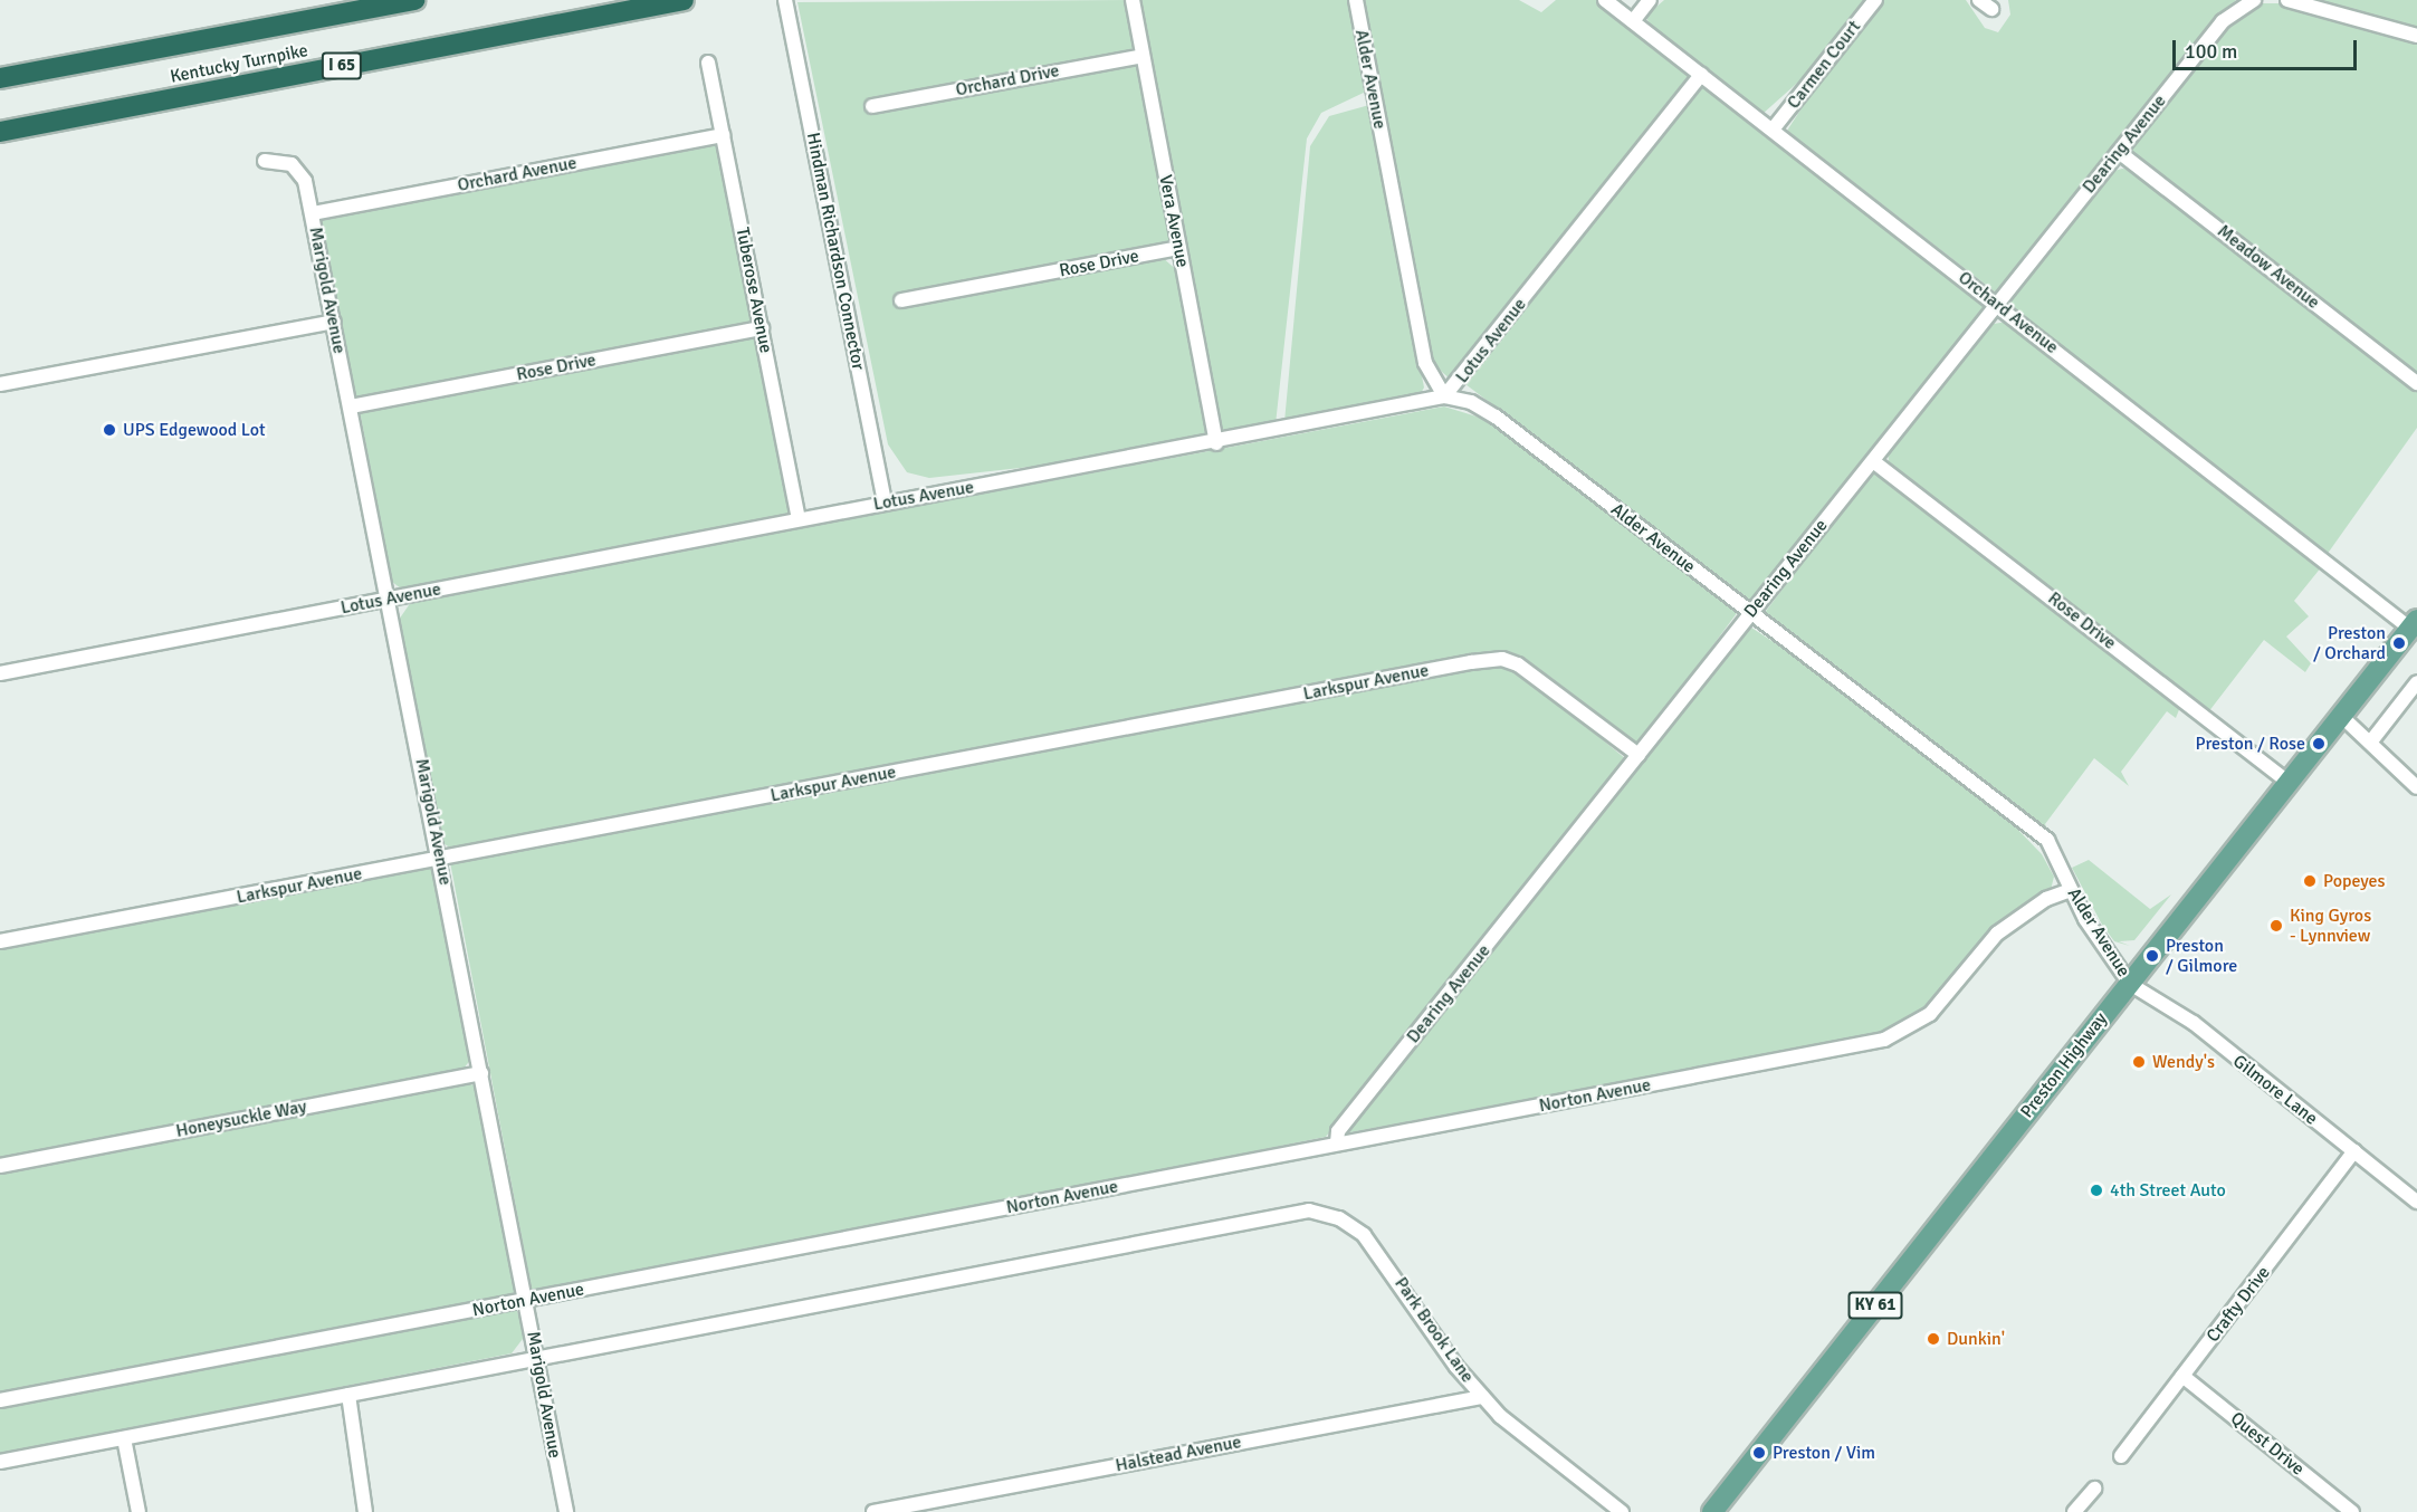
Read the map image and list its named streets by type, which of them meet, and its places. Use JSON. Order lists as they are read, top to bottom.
{
  "streets": {
    "highway": ["Kentucky Turnpike", "I 65"],
    "main road": ["Preston Highway", "KY 61"],
    "street": [
      "Carmen Court",
      "Alder Avenue",
      "Orchard Drive",
      "Dearing Avenue",
      "Orchard Avenue",
      "Vera Avenue",
      "Hindman Richardson Connector",
      "Rose Drive",
      "Meadow Avenue",
      "Marigold Avenue",
      "Tuberose Avenue",
      "Lotus Avenue",
      "Larkspur Avenue",
      "Gilmore Lane",
      "Norton Avenue",
      "Honeysuckle Way",
      "Crafty Drive",
      "Park Brook Lane",
      "Quest Drive",
      "Halstead Avenue"
    ]
  },
  "crossings": [
    ["Carmen Court", "Orchard Avenue"],
    ["Alder Avenue", "Dearing Avenue"],
    ["Alder Avenue", "Lotus Avenue"],
    ["Alder Avenue", "Preston Highway"],
    ["Alder Avenue", "Gilmore Lane"],
    ["Alder Avenue", "Norton Avenue"],
    ["Orchard Drive", "Vera Avenue"],
    ["Dearing Avenue", "Orchard Avenue"],
    ["Dearing Avenue", "Rose Drive"],
    ["Dearing Avenue", "Meadow Avenue"],
    ["Dearing Avenue", "Larkspur Avenue"],
    ["Dearing Avenue", "Norton Avenue"],
    ["Orchard Avenue", "Marigold Avenue"],
    ["Orchard Avenue", "Tuberose Avenue"],
    ["Orchard Avenue", "Lotus Avenue"],
    ["Orchard Avenue", "Preston Highway"],
    ["Vera Avenue", "Rose Drive"],
    ["Vera Avenue", "Lotus Avenue"],
    ["Hindman Richardson Connector", "Lotus Avenue"],
    ["Rose Drive", "Marigold Avenue"],
    ["Rose Drive", "Tuberose Avenue"],
    ["Rose Drive", "Preston Highway"],
    ["Marigold Avenue", "Lotus Avenue"],
    ["Marigold Avenue", "Larkspur Avenue"],
    ["Marigold Avenue", "Norton Avenue"],
    ["Marigold Avenue", "Honeysuckle Way"],
    ["Marigold Avenue", "Park Brook Lane"],
    ["Tuberose Avenue", "Lotus Avenue"],
    ["Preston Highway", "Gilmore Lane"],
    ["Gilmore Lane", "Crafty Drive"],
    ["Crafty Drive", "Quest Drive"],
    ["Park Brook Lane", "Halstead Avenue"]
  ],
  "places": [
    "UPS Edgewood Lot",
    "Preston / Orchard",
    "Preston / Rose",
    "Popeyes",
    "King Gyros - Lynnview",
    "Preston / Gilmore",
    "Wendy's",
    "4th Street Auto",
    "Dunkin'",
    "Preston / Vim"
  ],
  "scale_bar": "100 m"
}
